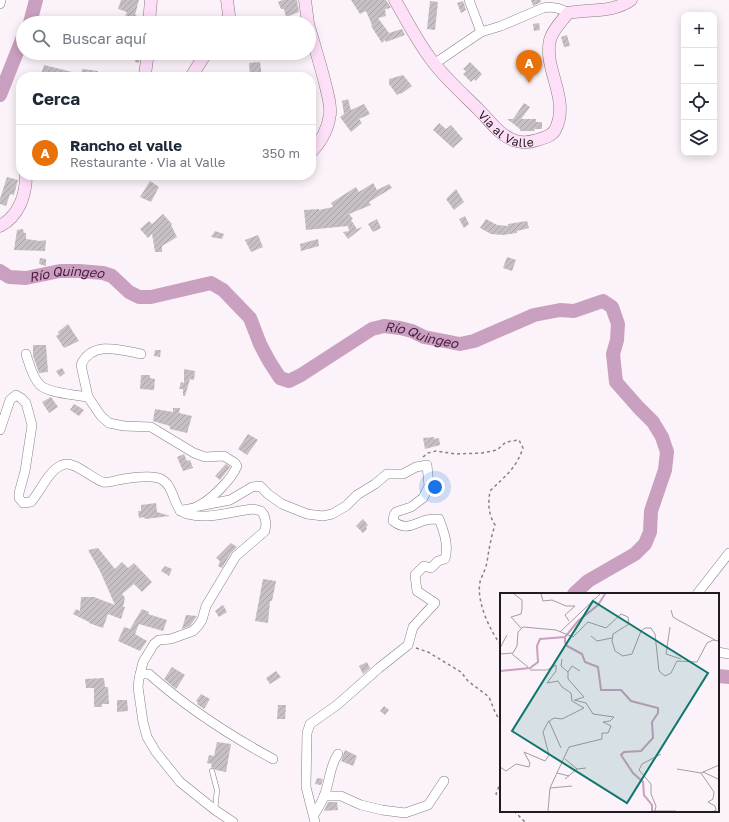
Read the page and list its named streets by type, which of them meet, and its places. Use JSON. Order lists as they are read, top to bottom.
{
  "streets": {
    "main road": ["Via al Valle"]
  },
  "water": ["Río Quingeo"],
  "page": {
    "map_buttons": ["+", "−"],
    "search": "Buscar aquí",
    "pins": "A",
    "heading": "Cerca",
    "list": [
      {
        "mark": "A",
        "name": "Rancho el valle",
        "note": "Restaurante · Via al Valle",
        "value": "350 m"
      }
    ]
  }
}
